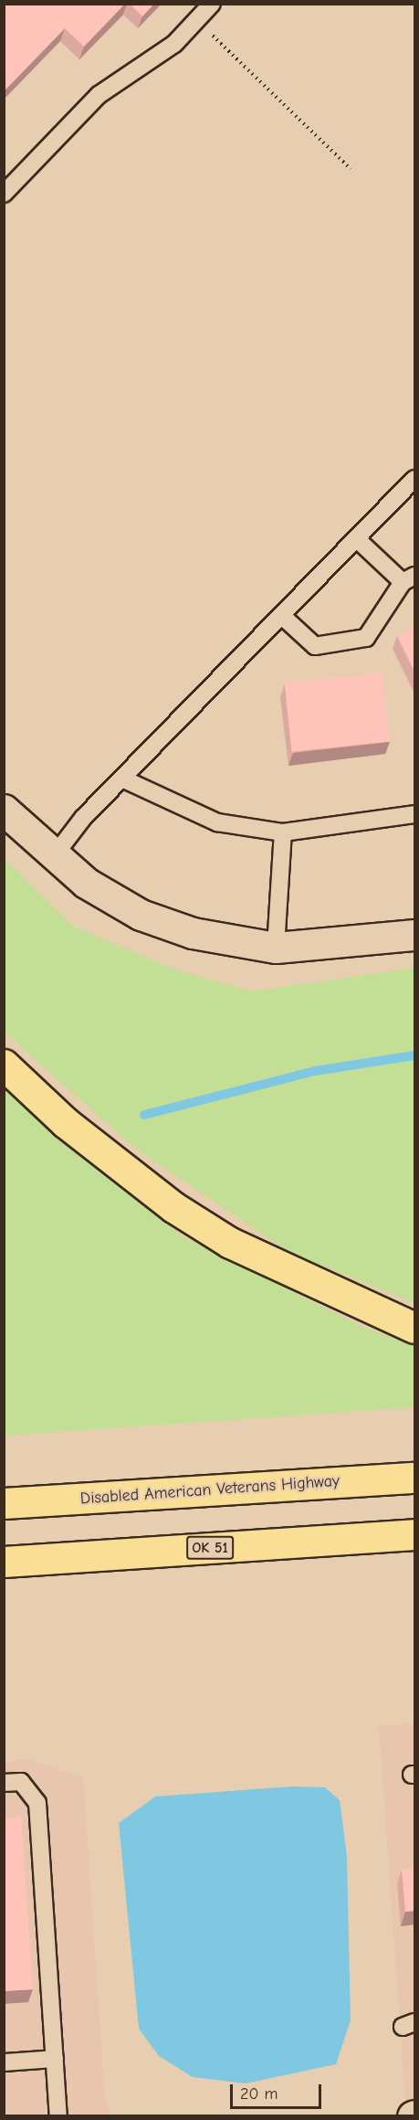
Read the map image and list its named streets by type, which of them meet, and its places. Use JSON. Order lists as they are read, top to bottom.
{
  "streets": {
    "highway": ["Disabled American Veterans Highway", "OK 51"]
  },
  "scale_bar": "20 m"
}
